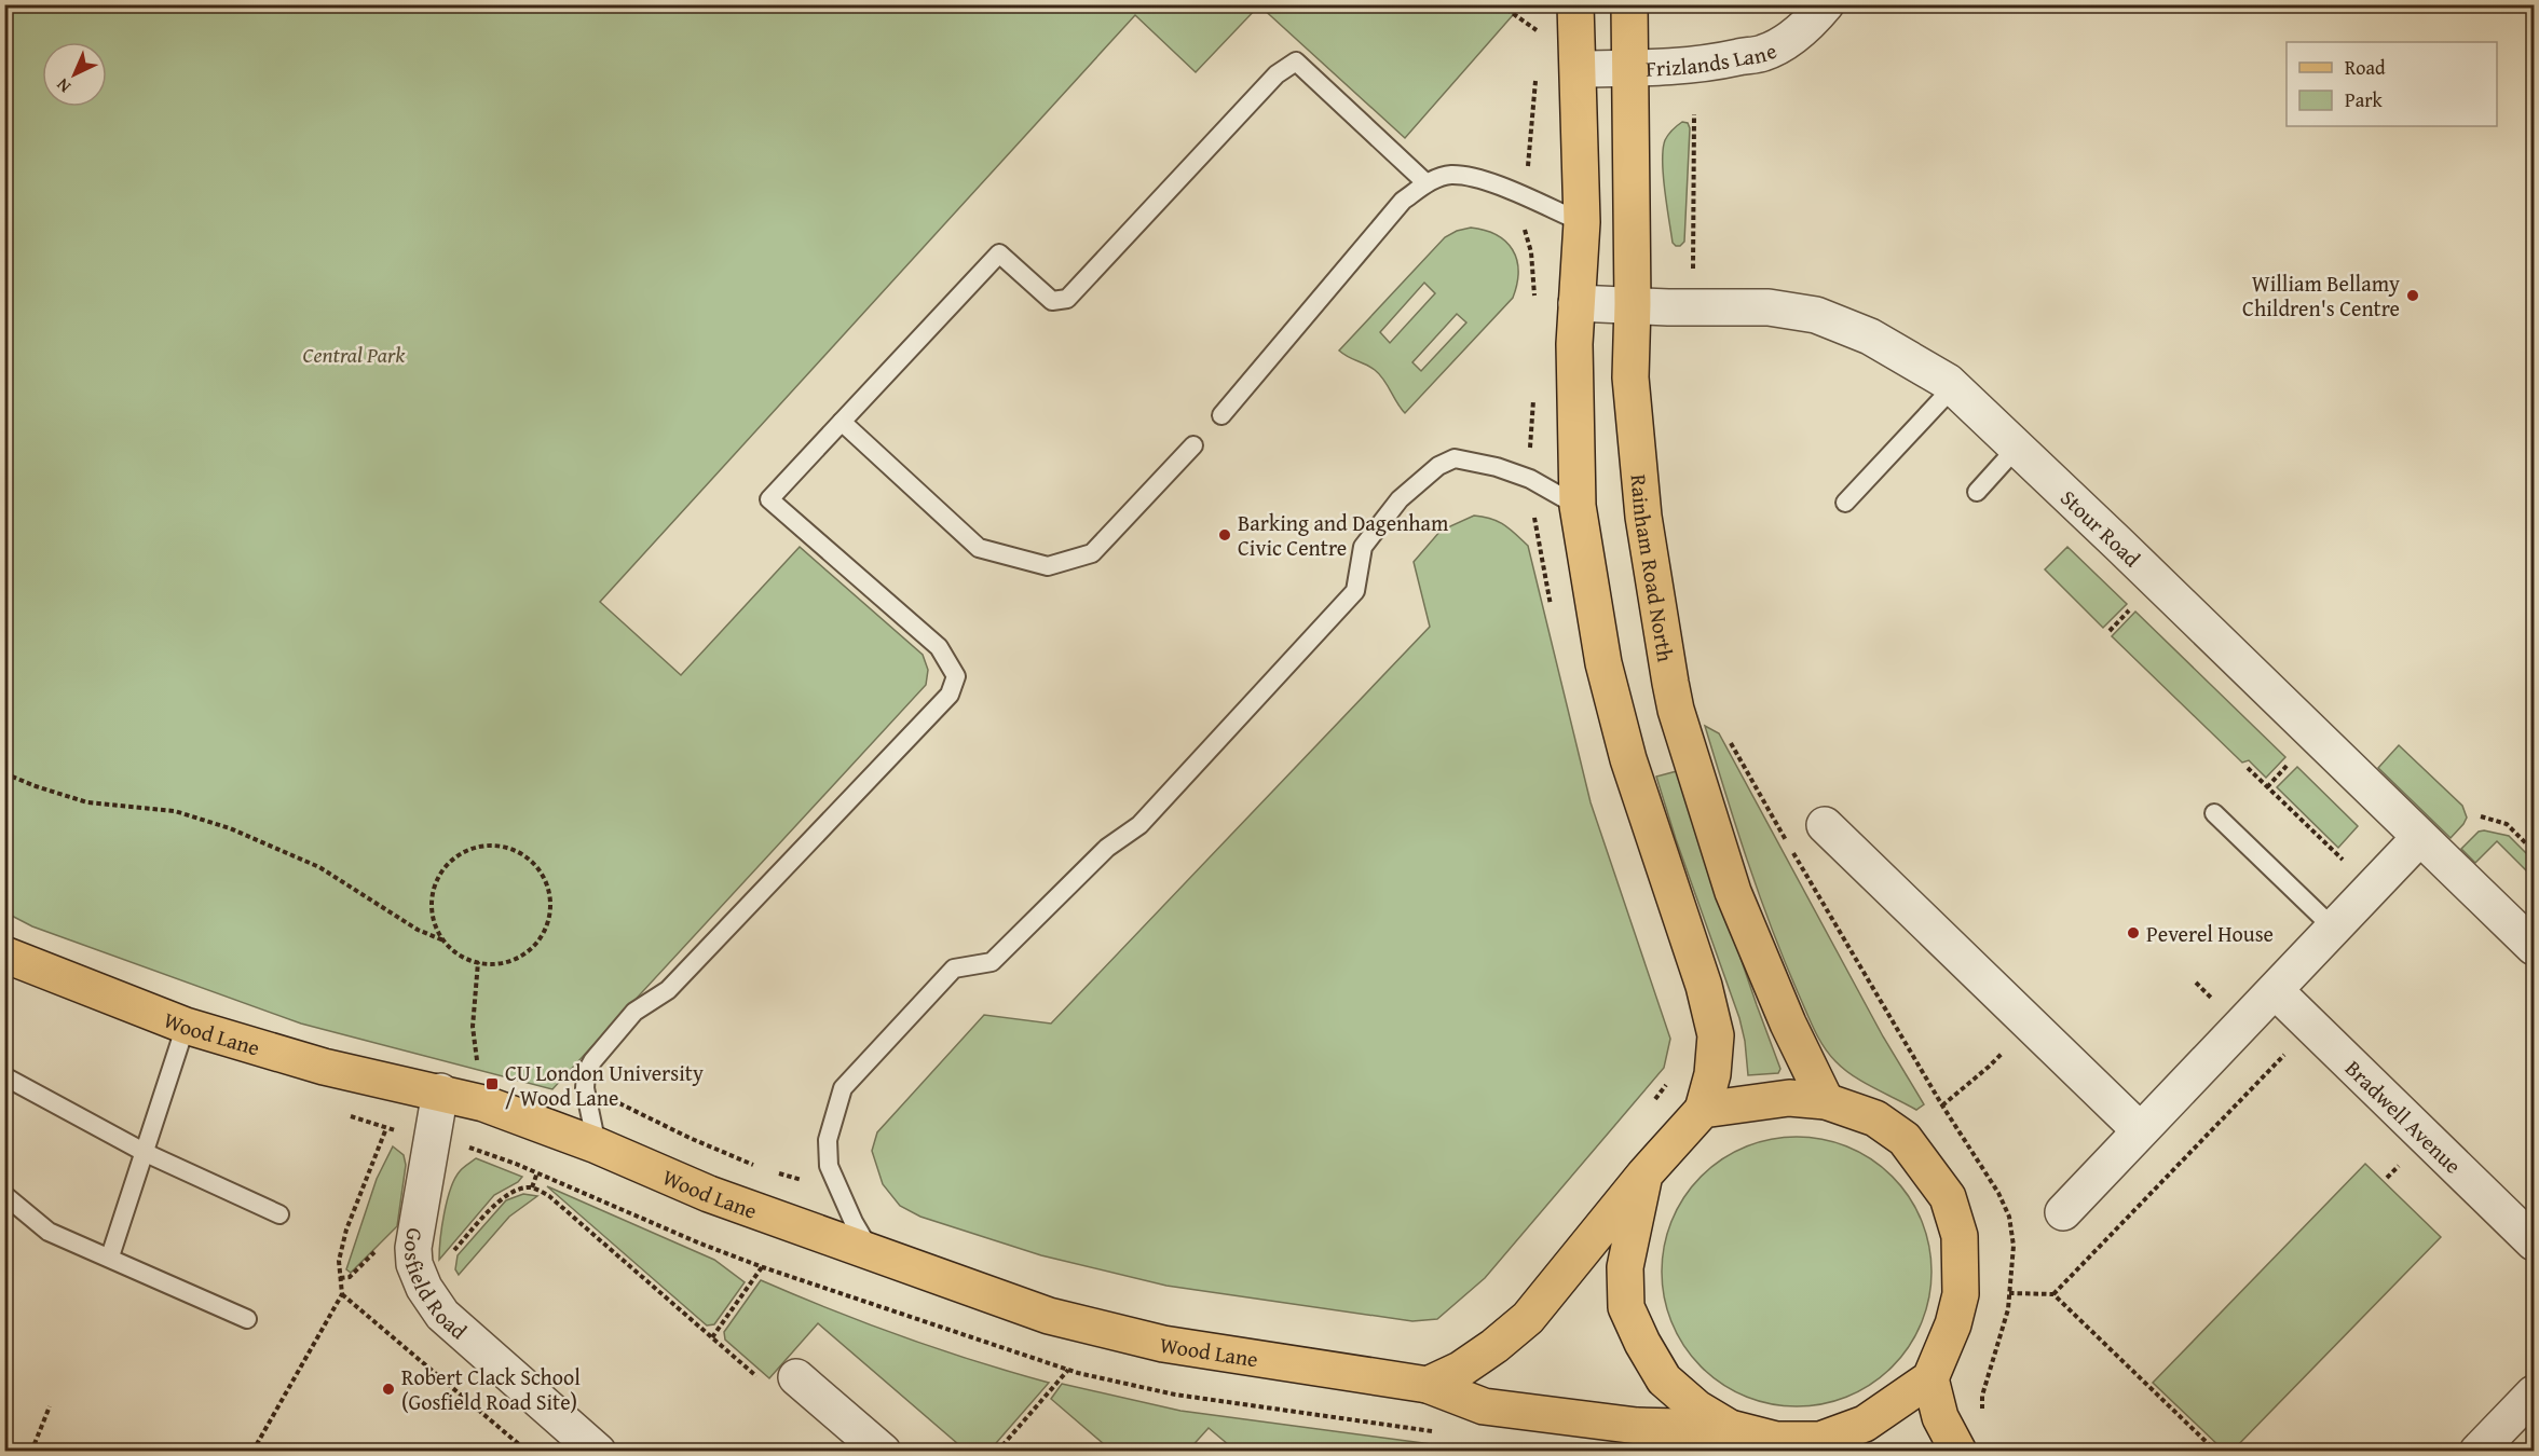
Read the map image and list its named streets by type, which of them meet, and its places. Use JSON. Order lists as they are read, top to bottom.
{
  "streets": {
    "main road": ["Rainham Road North", "Wood Lane"],
    "street": [
      "Frizlands Lane",
      "Stour Road",
      "Bradwell Avenue",
      "Gosfield Road"
    ]
  },
  "crossings": [
    ["Frizlands Lane", "Rainham Road North"],
    ["Stour Road", "Rainham Road North"],
    ["Wood Lane", "Gosfield Road"]
  ],
  "parks": ["Central Park"],
  "places": {
    "other": [
      "William Bellamy Children's Centre",
      "Barking and Dagenham Civic Centre",
      "Peverel House",
      "Robert Clack School (Gosfield Road Site)"
    ],
    "transit": ["CU London University / Wood Lane"]
  },
  "legend": ["Road", "Park"],
  "north": "bottom left"
}
